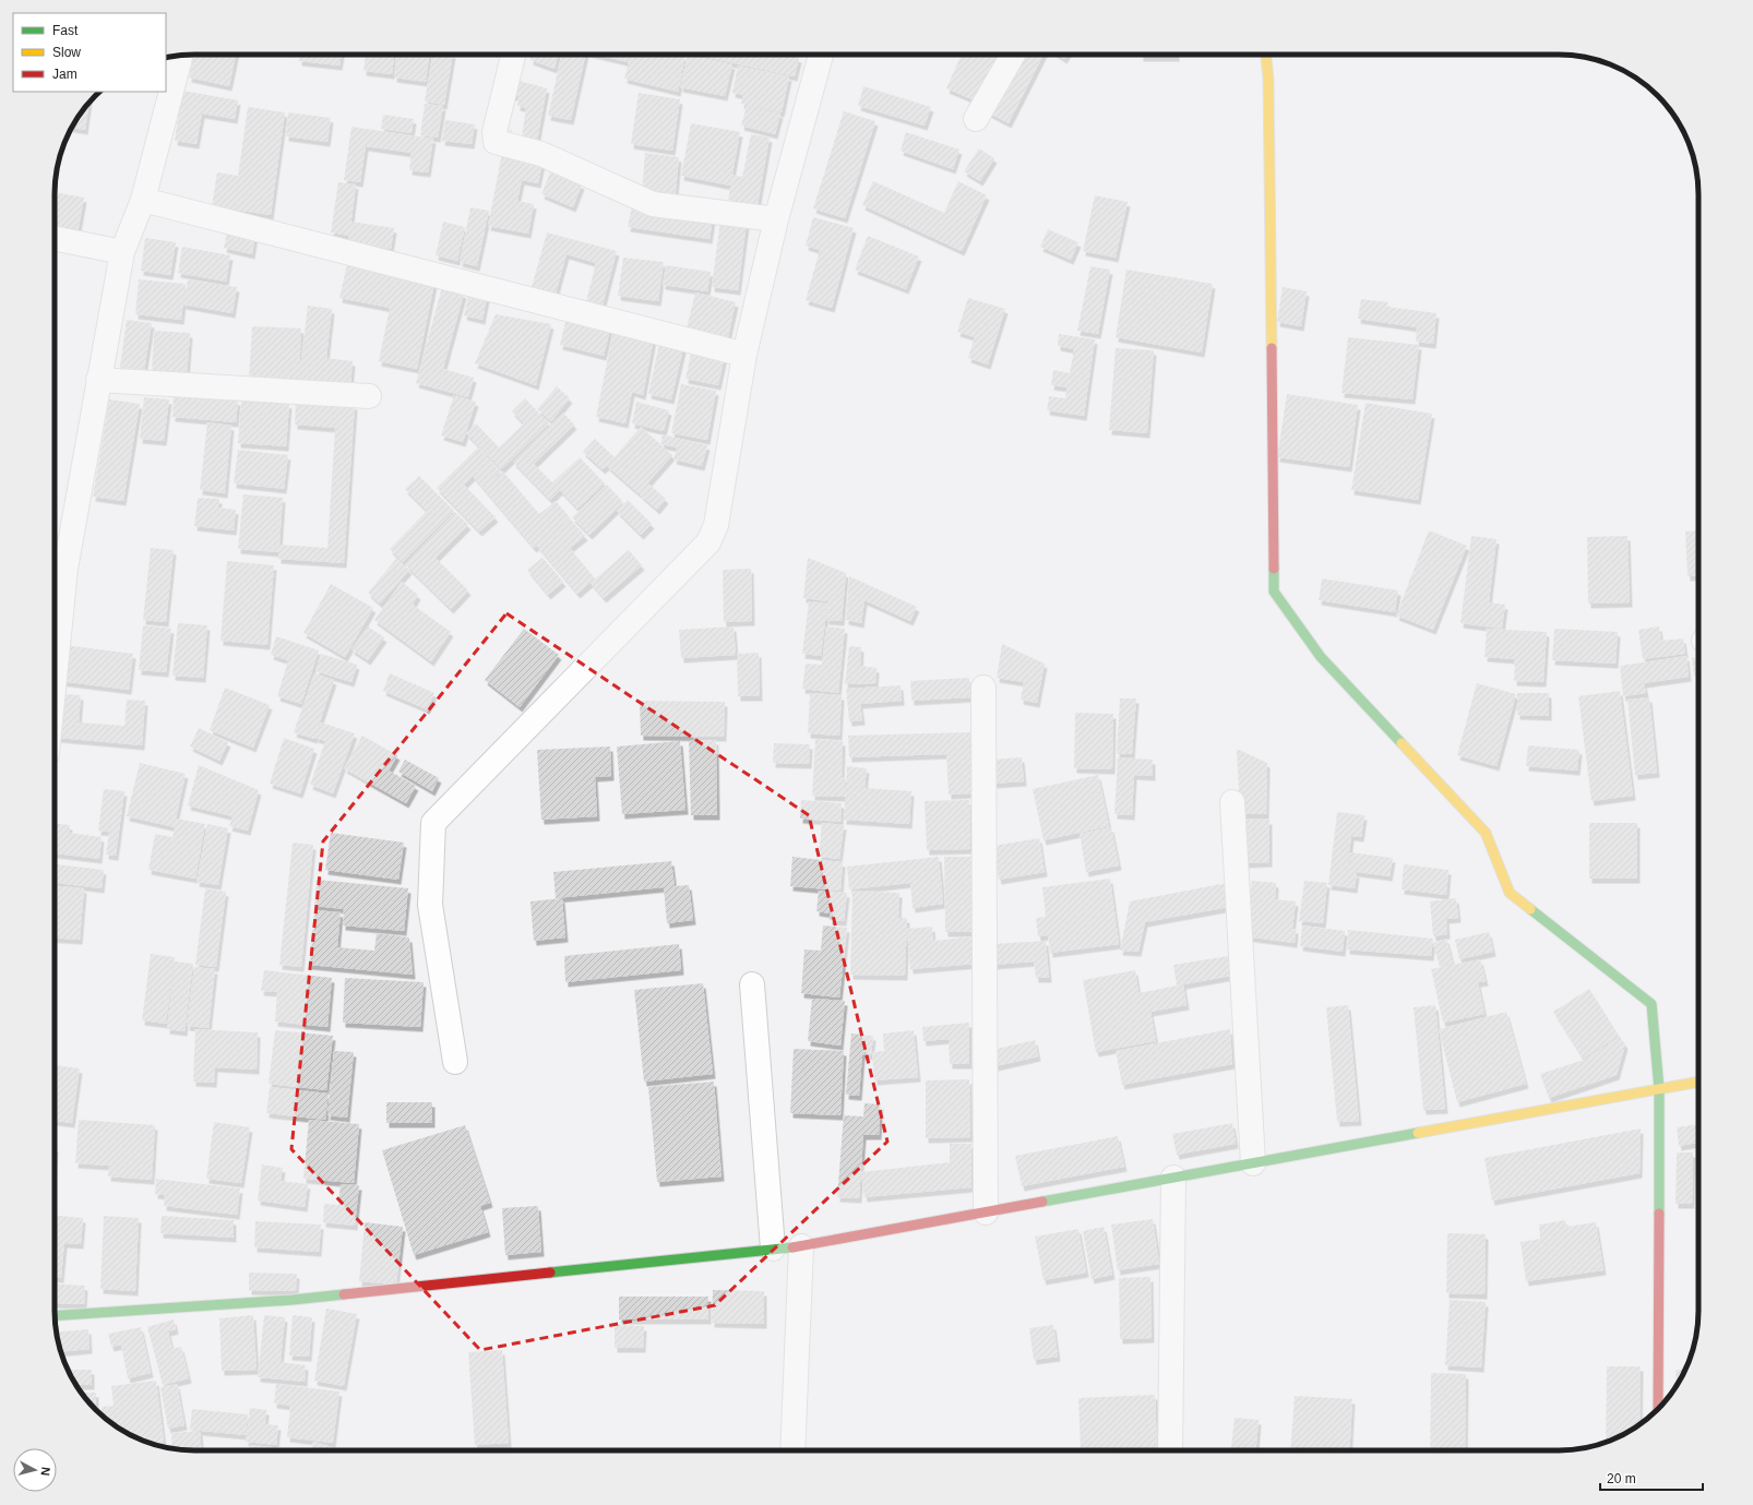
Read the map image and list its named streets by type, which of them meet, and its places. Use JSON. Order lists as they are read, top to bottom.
{
  "legend": ["Fast", "Slow", "Jam"],
  "scale_bar": "20 m",
  "north": "right"
}
